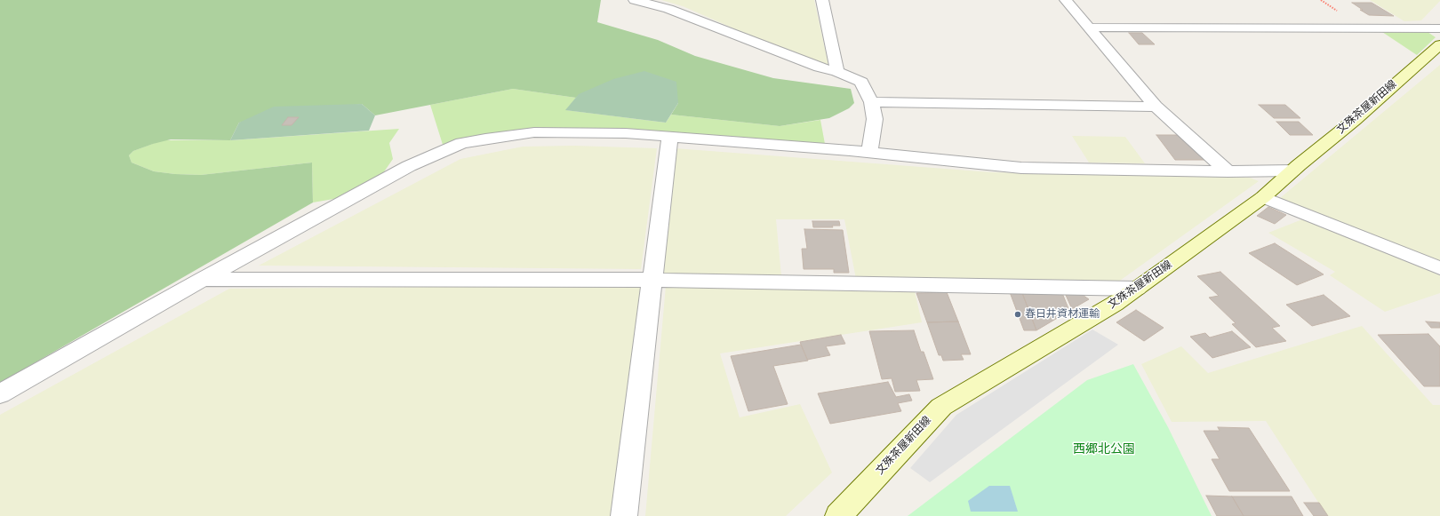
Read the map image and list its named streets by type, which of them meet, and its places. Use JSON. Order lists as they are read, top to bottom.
{
  "streets": {
    "main road": ["文殊茶屋新田線"]
  },
  "parks": ["西郷北公園"],
  "places": ["春日井資材運輸"]
}
